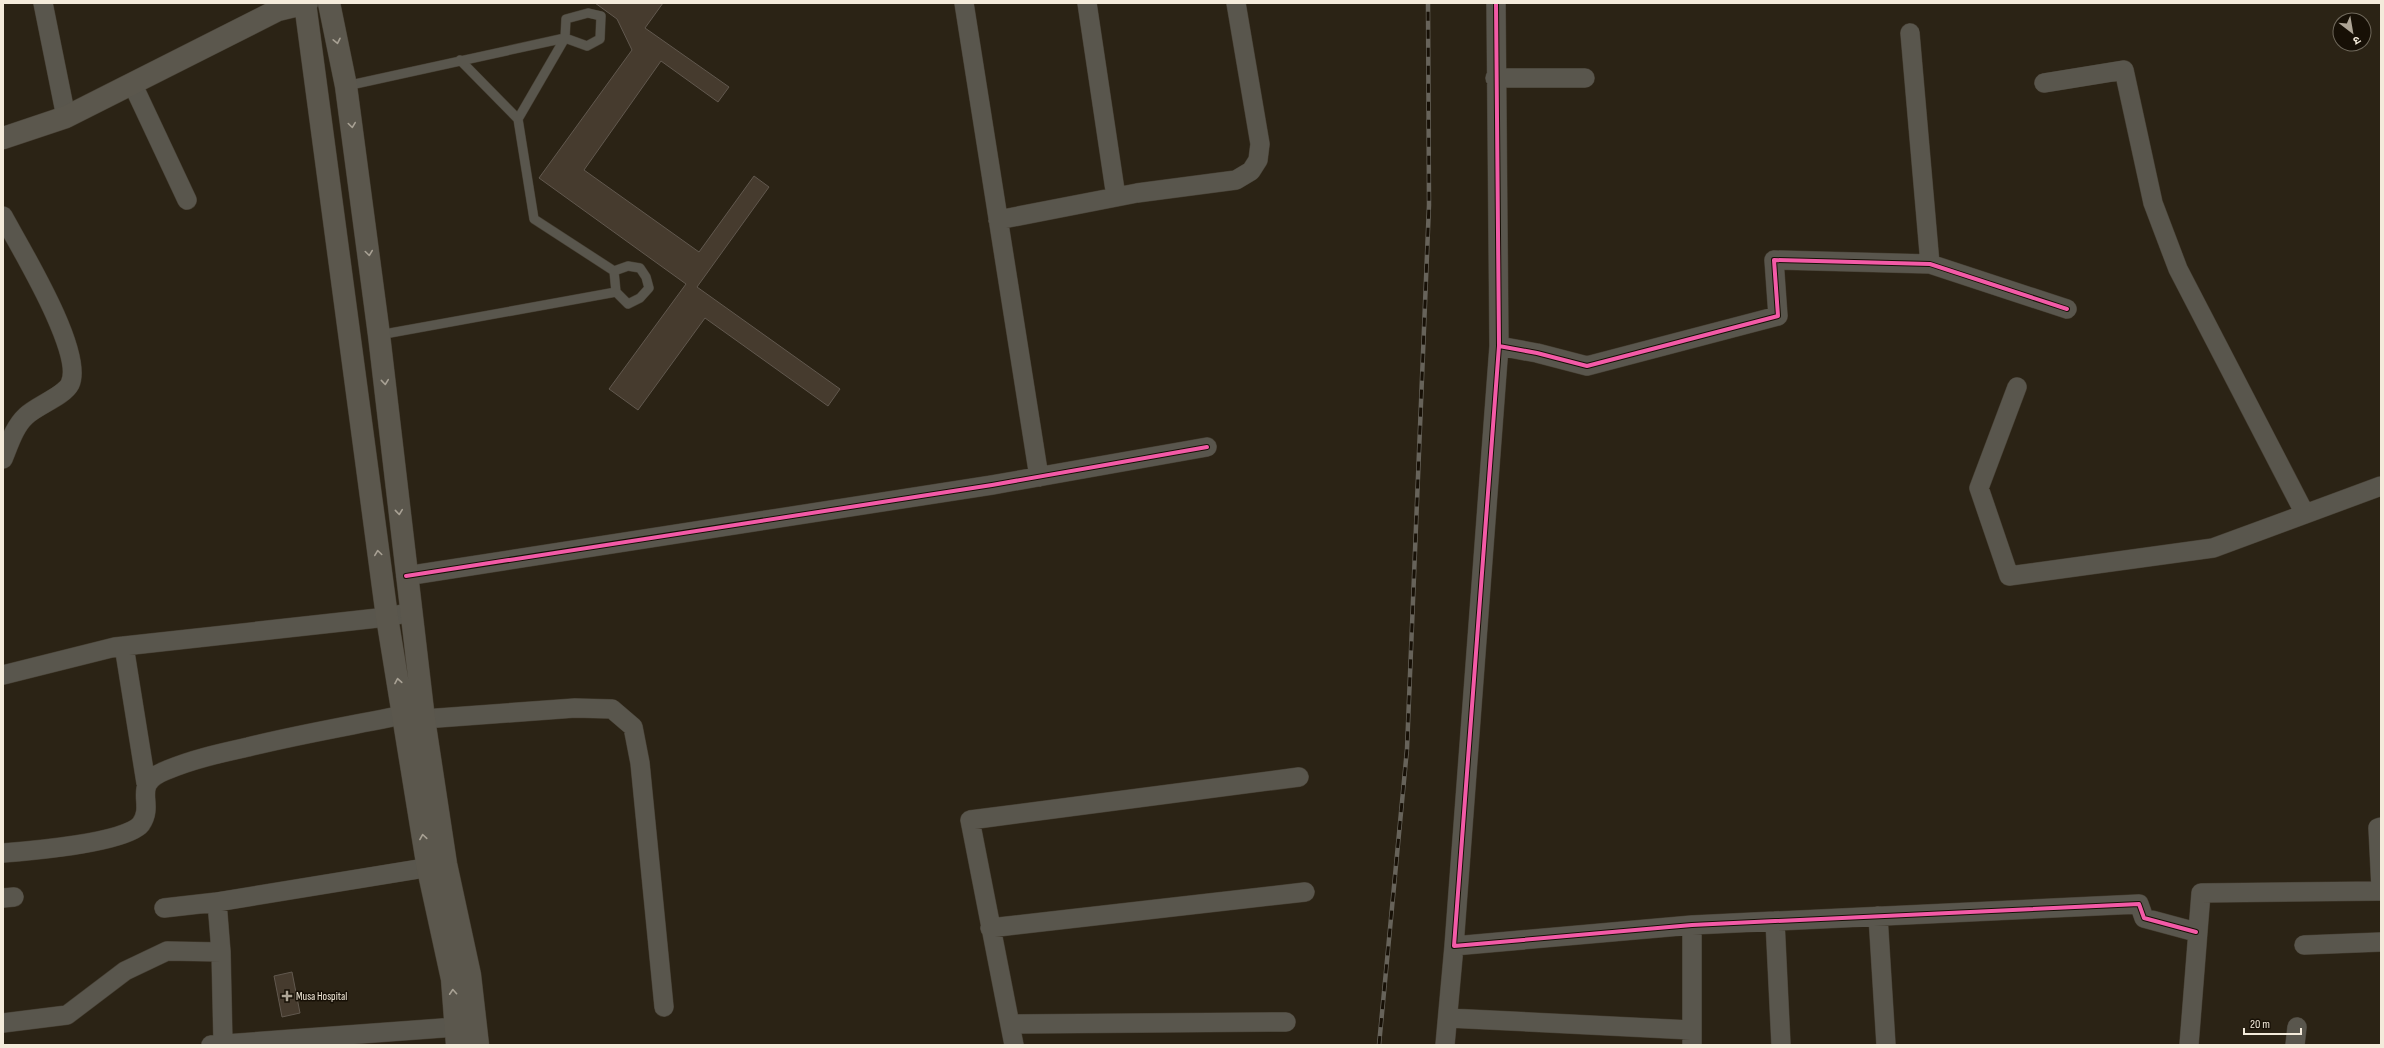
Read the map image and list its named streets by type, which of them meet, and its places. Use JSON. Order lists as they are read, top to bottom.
{
  "places": {
    "health": ["Musa Hospital"]
  },
  "scale_bar": "20 m",
  "north": "bottom right"
}
